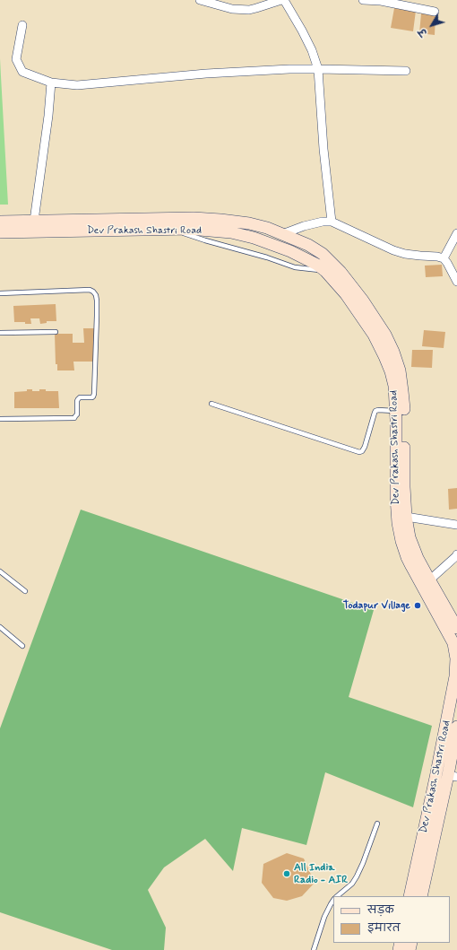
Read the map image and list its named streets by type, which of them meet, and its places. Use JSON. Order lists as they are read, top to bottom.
{
  "streets": {
    "street": ["Dev Prakash Shastri Road"]
  },
  "places": ["Todapur Village", "All India Radio - AIR"],
  "legend": ["सड़क", "इमारत"],
  "north": "bottom left"
}
